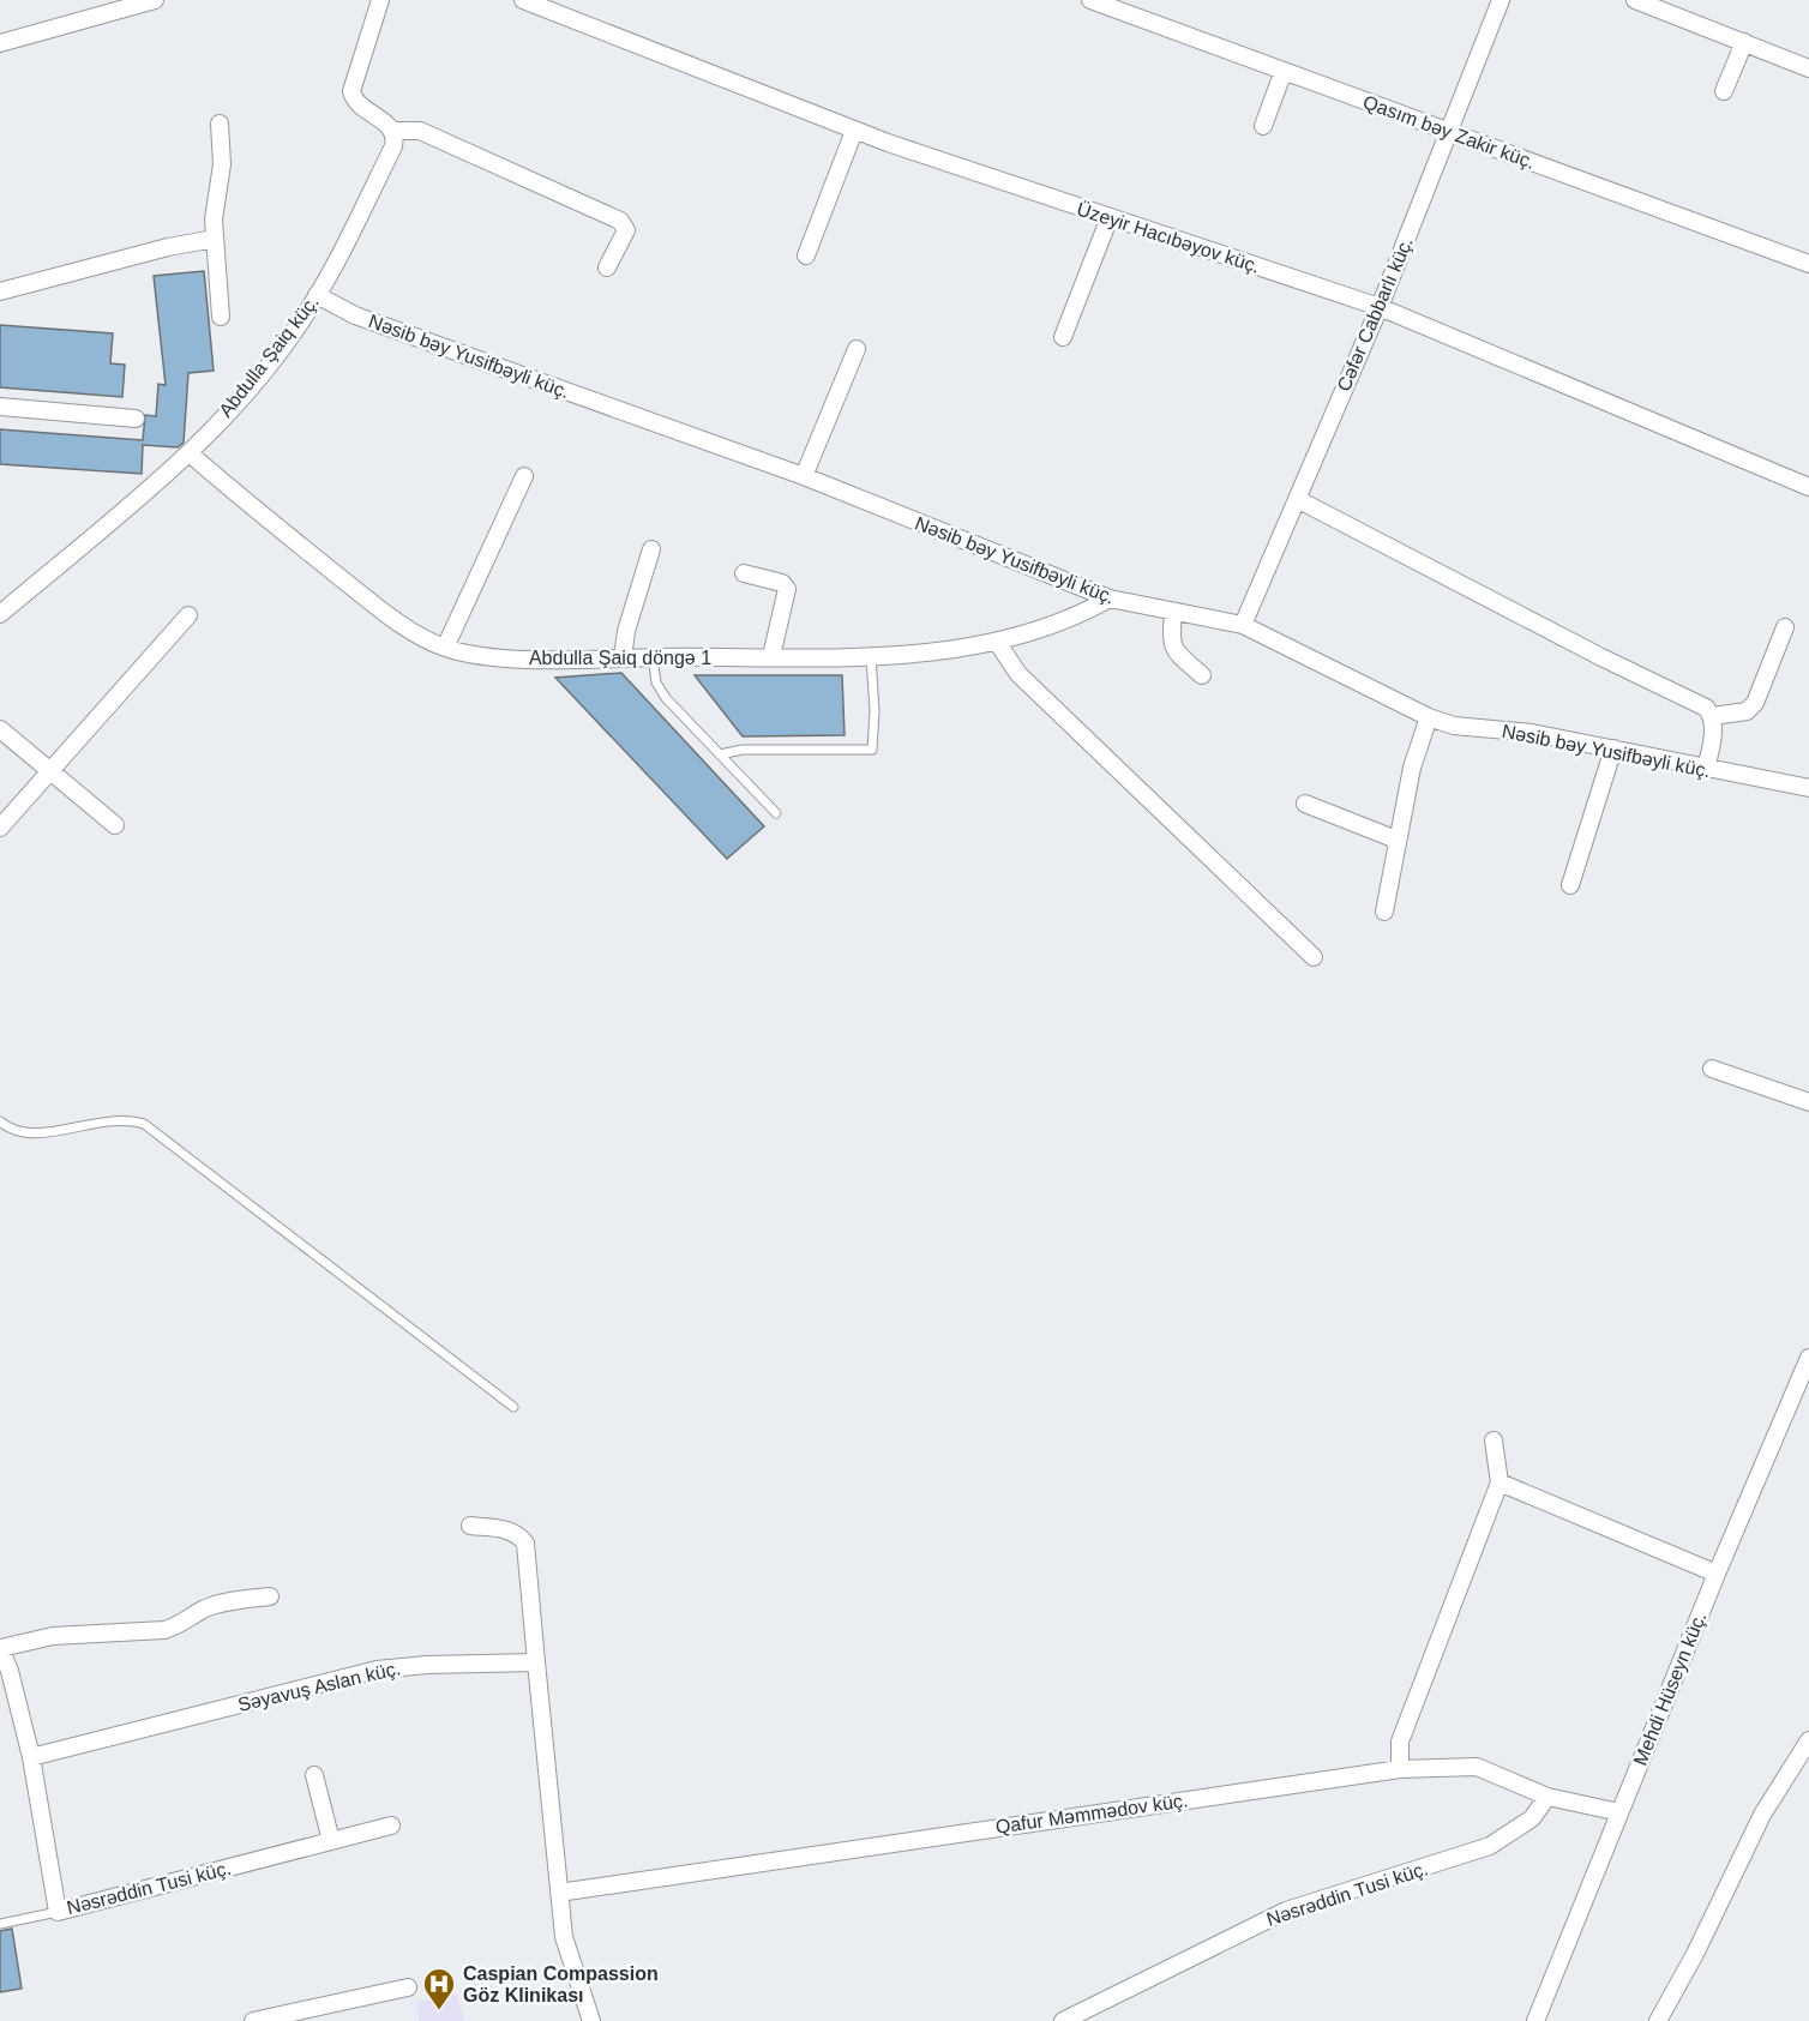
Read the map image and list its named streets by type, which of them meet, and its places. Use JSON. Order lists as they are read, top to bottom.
{
  "streets": {
    "street": [
      "Qasım bəy Zakir küç.",
      "Üzeyir Hacıbəyov küç.",
      "Cəfər Cabbarlı küç.",
      "Abdulla Şaiq küç.",
      "Nəsib bəy Yusifbəyli küç.",
      "Abdulla Şaiq döngə 1",
      "Səyavuş Aslan küç.",
      "Mehdi Hüseyn küç.",
      "Qafur Məmmədov küç.",
      "Nəsrəddin Tusi küç."
    ]
  },
  "crossings": [
    ["Qasım bəy Zakir küç.", "Cəfər Cabbarlı küç."],
    ["Üzeyir Hacıbəyov küç.", "Cəfər Cabbarlı küç."],
    ["Cəfər Cabbarlı küç.", "Nəsib bəy Yusifbəyli küç."],
    ["Abdulla Şaiq küç.", "Nəsib bəy Yusifbəyli küç."],
    ["Abdulla Şaiq küç.", "Abdulla Şaiq döngə 1"],
    ["Nəsib bəy Yusifbəyli küç.", "Abdulla Şaiq döngə 1"],
    ["Səyavuş Aslan küç.", "Nəsrəddin Tusi küç."],
    ["Mehdi Hüseyn küç.", "Qafur Məmmədov küç."],
    ["Qafur Məmmədov küç.", "Nəsrəddin Tusi küç."]
  ],
  "places": {
    "hospital": ["Caspian Compassion Göz Klinikası"]
  }
}
